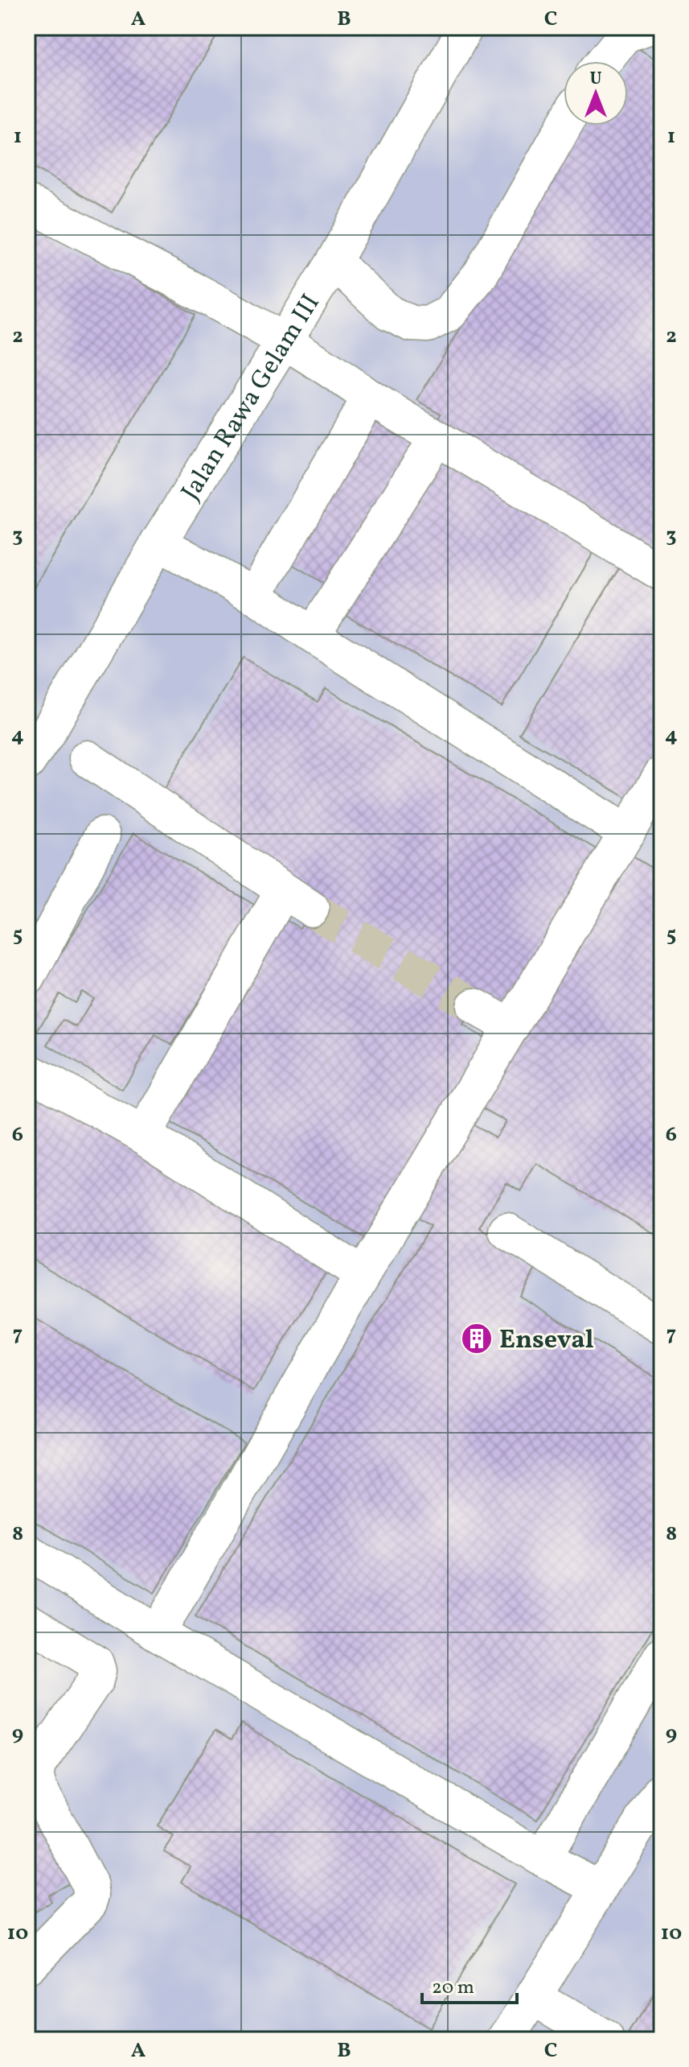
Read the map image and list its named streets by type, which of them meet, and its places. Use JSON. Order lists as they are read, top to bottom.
{
  "streets": {
    "street": ["Jalan Rawa Gelam III"]
  },
  "places": {
    "building": ["Enseval"]
  },
  "scale_bar": "20 m",
  "north": "top",
  "grid": {
    "columns": ["A", "B", "C"],
    "rows": [
      "1",
      "2",
      "3",
      "4",
      "5",
      "6",
      "7",
      "8",
      "9",
      "10"
    ]
  }
}
